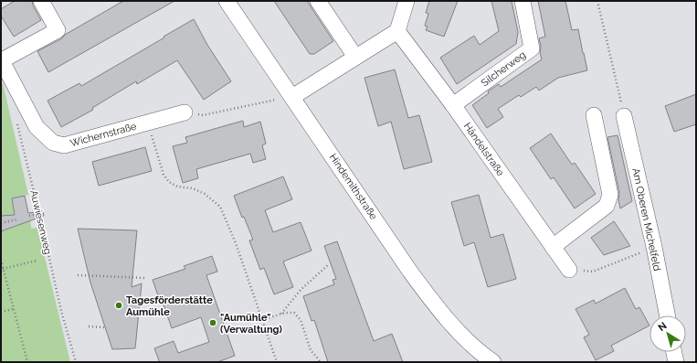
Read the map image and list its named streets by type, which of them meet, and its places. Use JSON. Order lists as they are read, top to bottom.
{
  "streets": {
    "street": [
      "Silcherweg",
      "Wichernstraße",
      "Händelstraße",
      "Hindemithstraße",
      "Am Oberen Michelfeld"
    ],
    "path": ["Auwiesenweg"]
  },
  "crossings": [
    ["Silcherweg", "Händelstraße"]
  ],
  "places": ["Tagesförderstätte Aumühle", "\"Aumühle\" (Verwaltung)"],
  "north": "top left"
}
